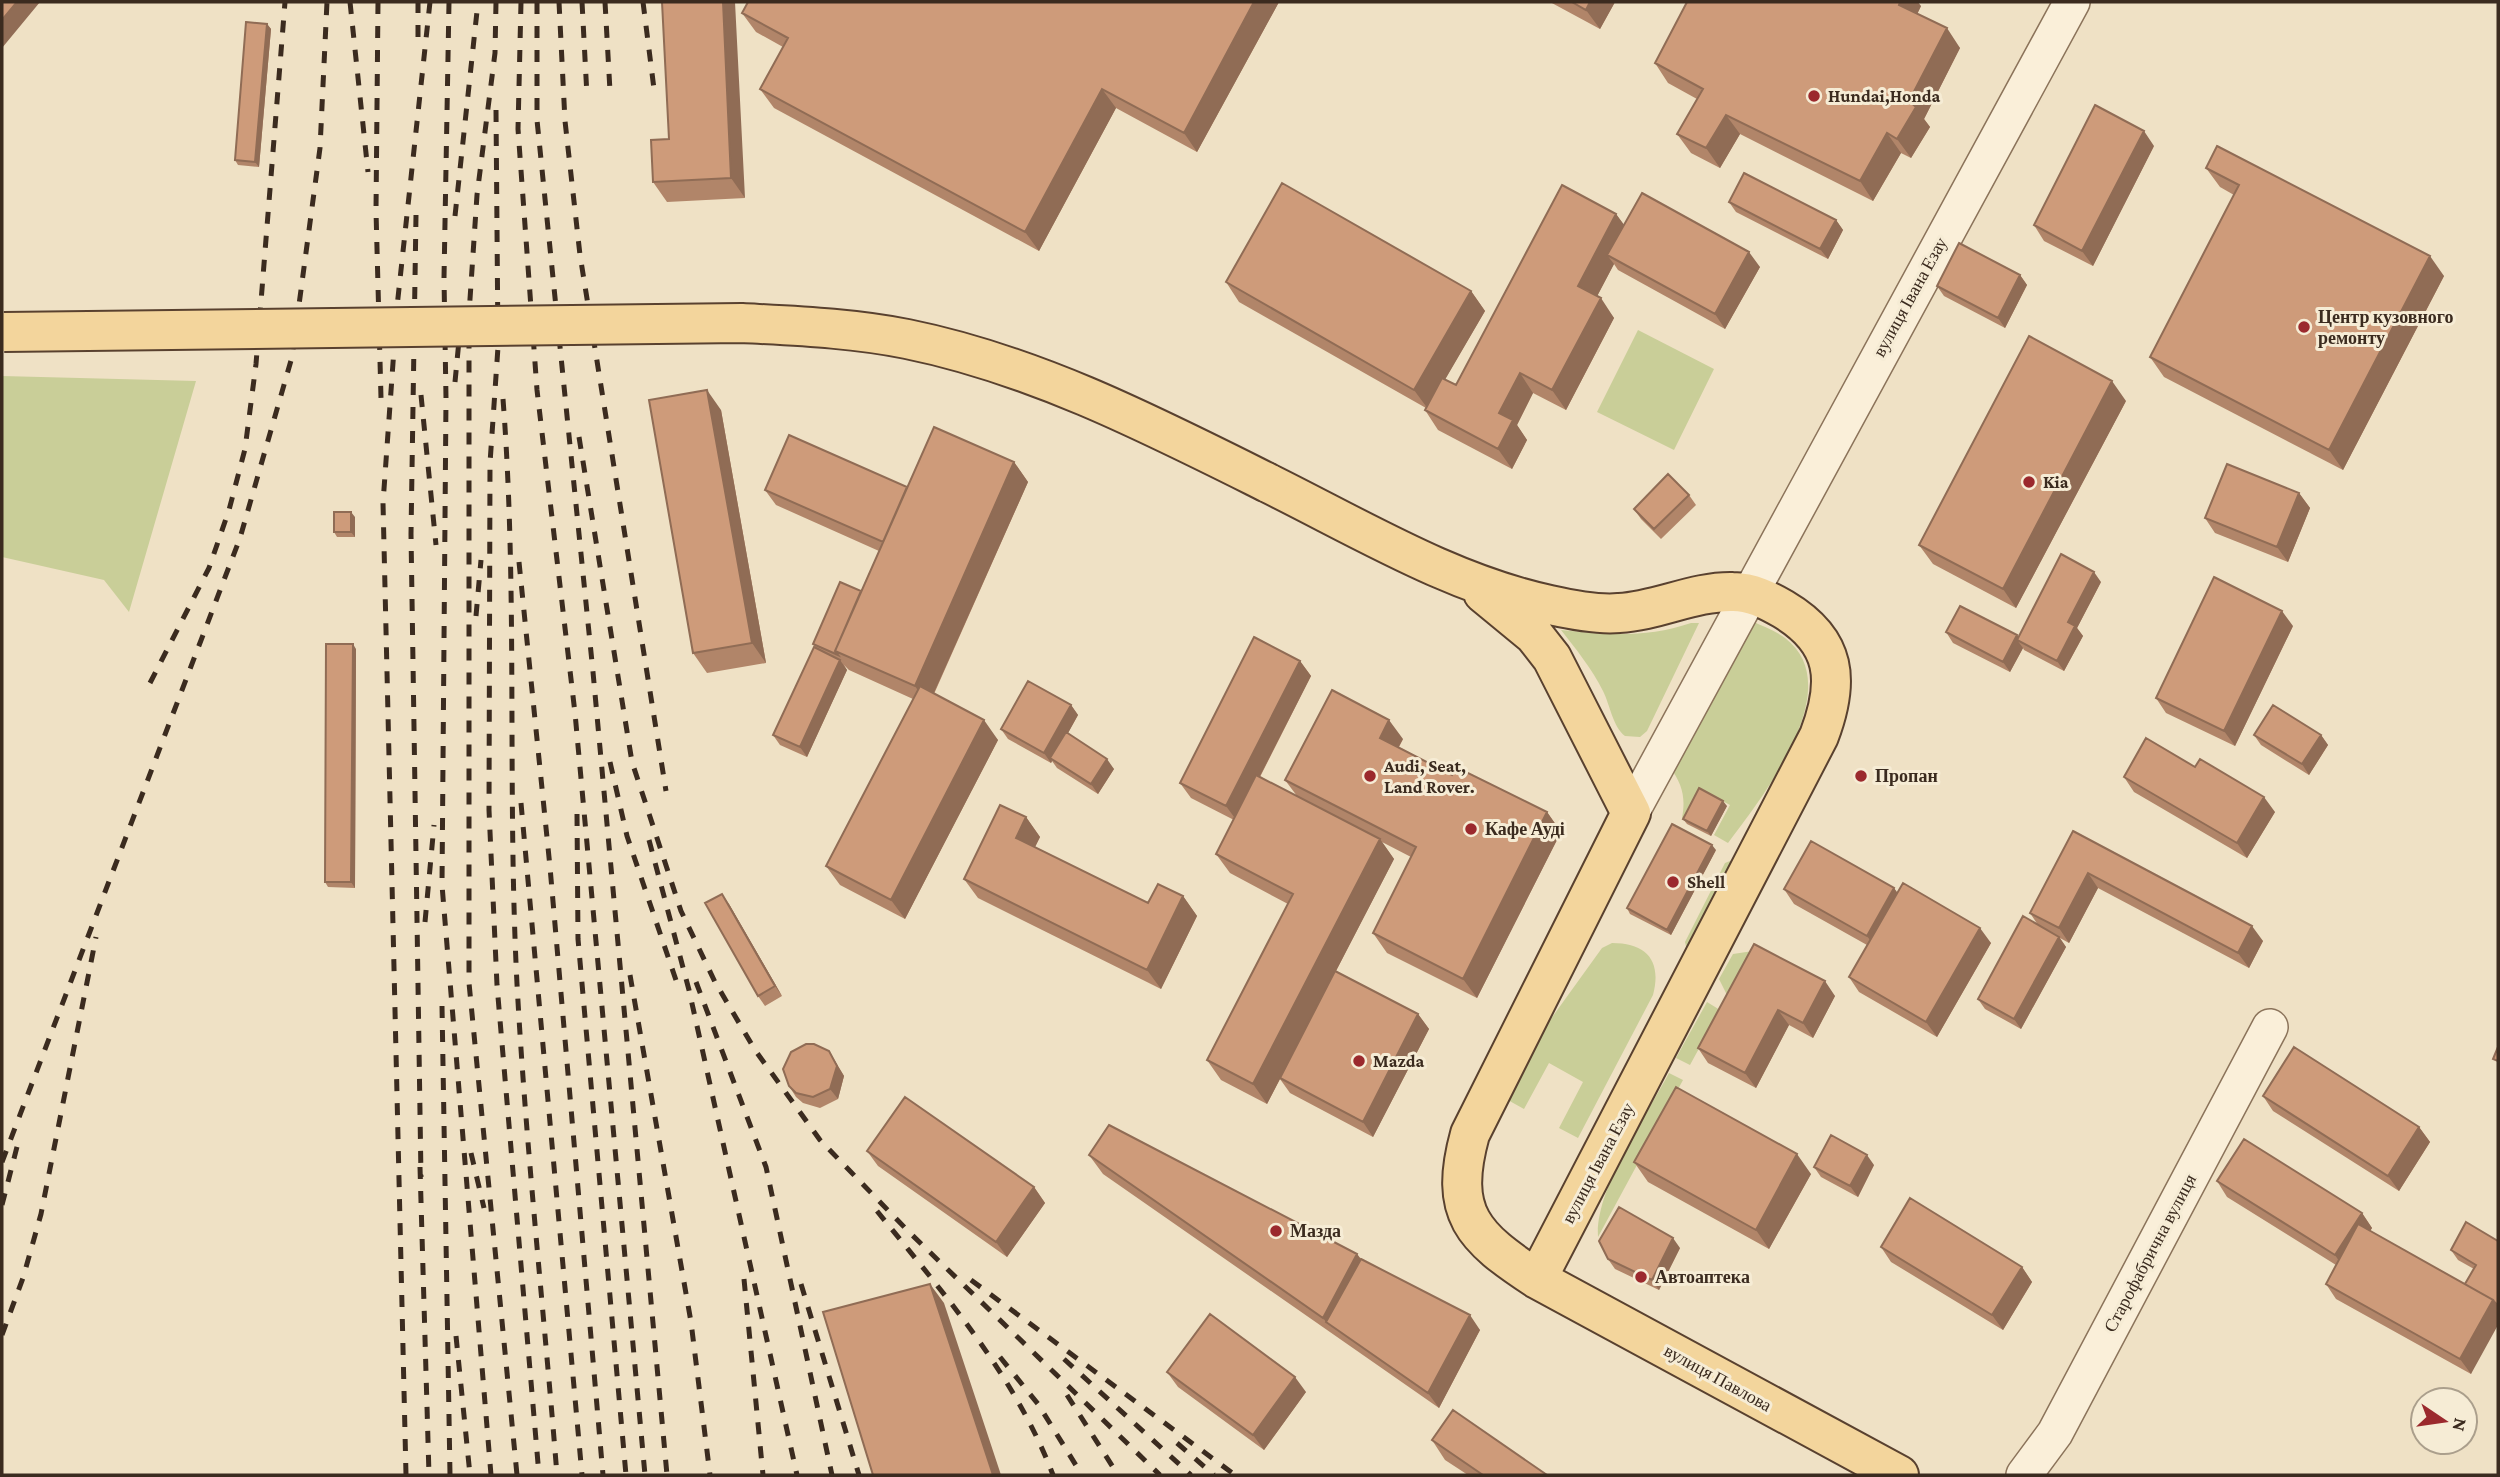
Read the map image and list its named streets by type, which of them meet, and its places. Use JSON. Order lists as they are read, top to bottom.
{
  "streets": {
    "main road": ["вулиця Івана Езау", "вулиця Павлова"],
    "street": ["Старофабрична вулиця"]
  },
  "crossings": [
    ["вулиця Івана Езау", "вулиця Павлова"]
  ],
  "places": [
    "Hundai,Honda",
    "Центр кузовного ремонту",
    "Kia",
    "Audi, Seat, Land Rover.",
    "Пропан",
    "Кафе Ауді",
    "Shell",
    "Mazda",
    "Мазда",
    "Автоаптека"
  ],
  "north": "right"
}
